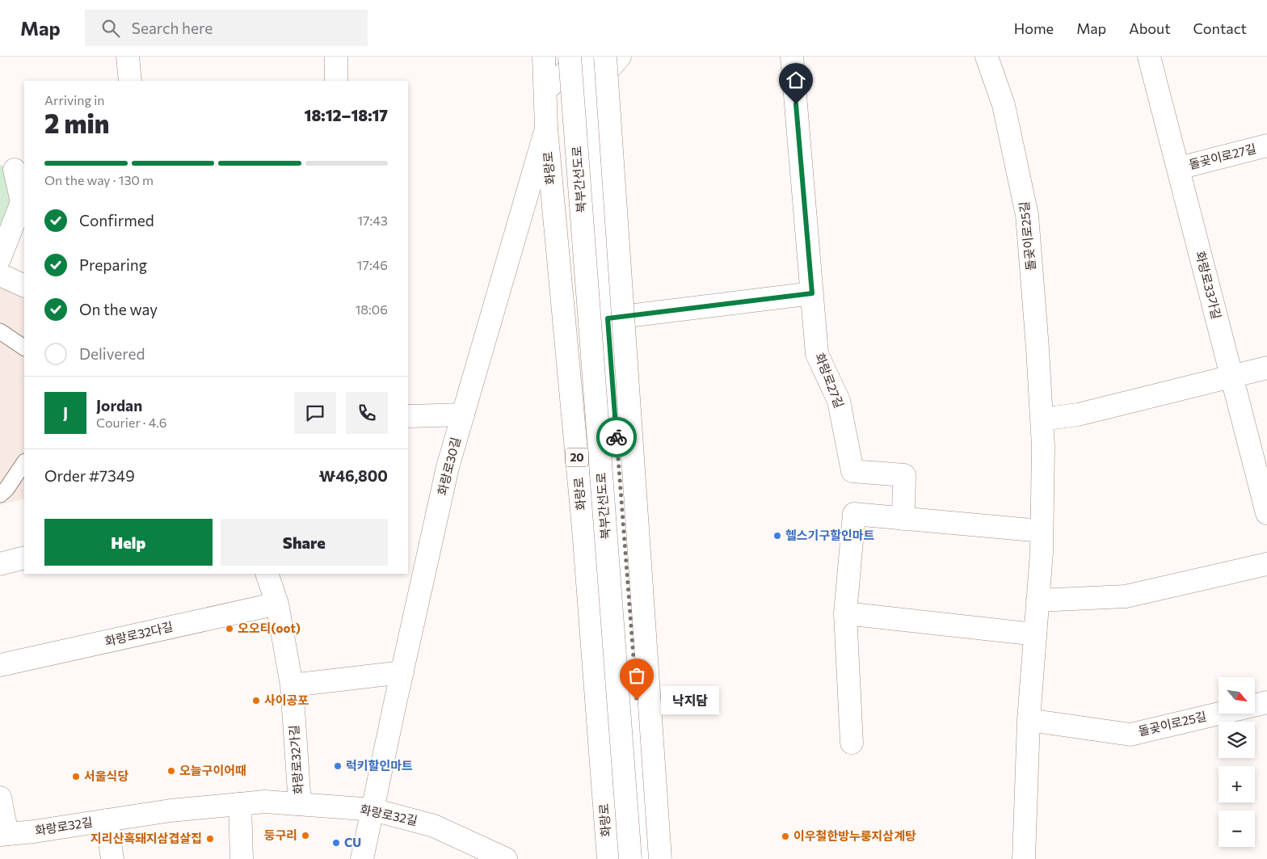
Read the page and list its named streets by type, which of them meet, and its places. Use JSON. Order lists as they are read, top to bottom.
{
  "streets": {
    "main road": [
      "돌곶이로27길",
      "화랑로",
      "북부간선도로",
      "돌곶이로25길",
      "화랑로33가길",
      "화랑로27길",
      "20",
      "화랑로30길",
      "화랑로32다길",
      "화랑로32가길",
      "화랑로32길"
    ]
  },
  "crossings": [
    ["돌곶이로27길", "화랑로33가길"],
    ["화랑로", "화랑로30길"],
    ["화랑로30길", "화랑로32길"],
    ["화랑로32다길", "화랑로32가길"],
    ["화랑로32가길", "화랑로32길"]
  ],
  "places": [
    "헬스기구할인마트",
    "오오티(oot)",
    "낙지담",
    "사이공포",
    "럭키할인마트",
    "오늘구이어때",
    "서울식당",
    "둥구리",
    "이우철한방누룽지삼계탕",
    "지리산흑돼지삼겹살집",
    "CU"
  ],
  "north": "bottom right",
  "page": {
    "header": "Map",
    "search": "Search here",
    "nav": [
      "Home",
      "Map",
      "About",
      "Contact"
    ],
    "heading": ["2 min", "Arriving in", "18:12–18:17"],
    "panel": [
      "Jordan",
      "Courier · 4.6",
      "Order #7349",
      "₩46,800"
    ],
    "bar": "On the way · 130 m",
    "list": [
      ["Confirmed", "17:43"],
      ["Preparing", "17:46"],
      ["On the way", "18:06"],
      "Delivered"
    ],
    "round": "J",
    "buttons": ["Help", "Share"],
    "map_buttons": ["+", "−"],
    "bubble": "낙지담"
  }
}
